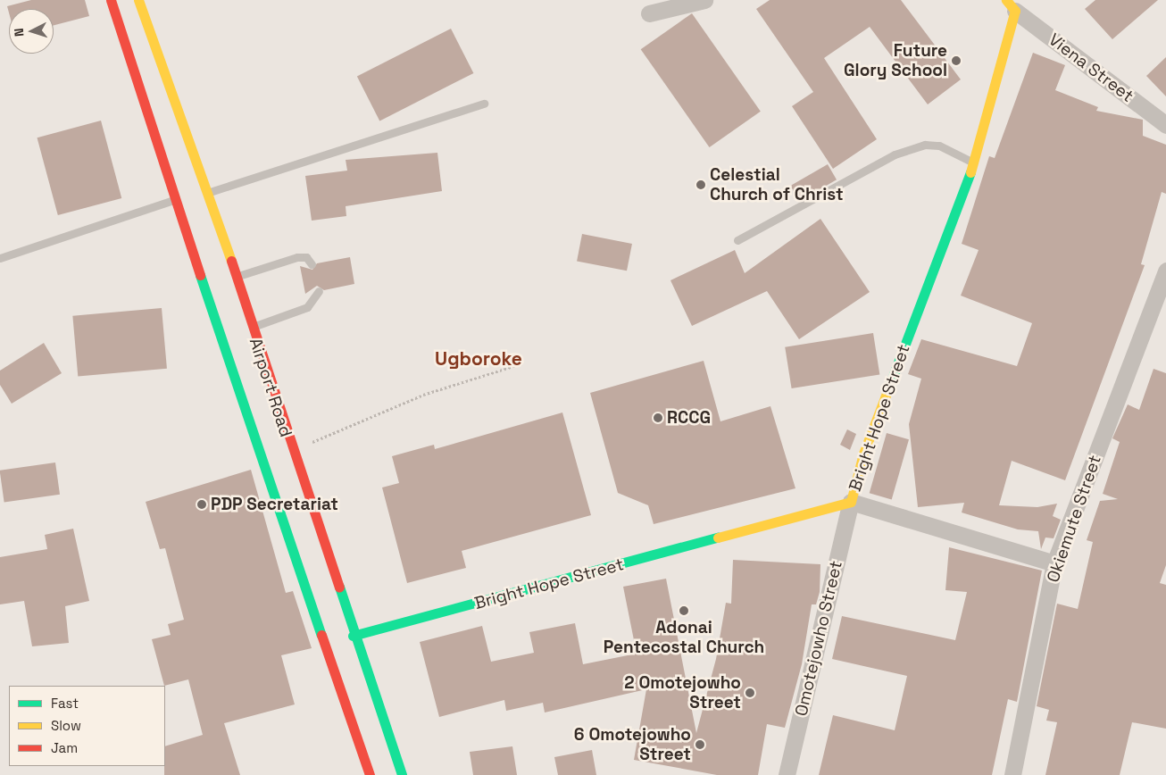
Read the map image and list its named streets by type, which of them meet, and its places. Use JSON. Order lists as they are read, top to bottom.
{
  "streets": {
    "main road": ["Airport Road", "Bright Hope Street"],
    "street": ["Viena Street", "Okiemute Street", "Omotejowho Street"]
  },
  "crossings": [
    ["Viena Street", "Bright Hope Street"],
    ["Airport Road", "Bright Hope Street"],
    ["Bright Hope Street", "Omotejowho Street"]
  ],
  "districts": ["Ugboroke"],
  "places": [
    "Future Glory School",
    "Celestial Church of Christ",
    "RCCG",
    "PDP Secretariat",
    "Adonai Pentecostal Church",
    "2 Omotejowho Street",
    "6 Omotejowho Street"
  ],
  "legend": ["Fast", "Slow", "Jam"],
  "north": "left"
}
